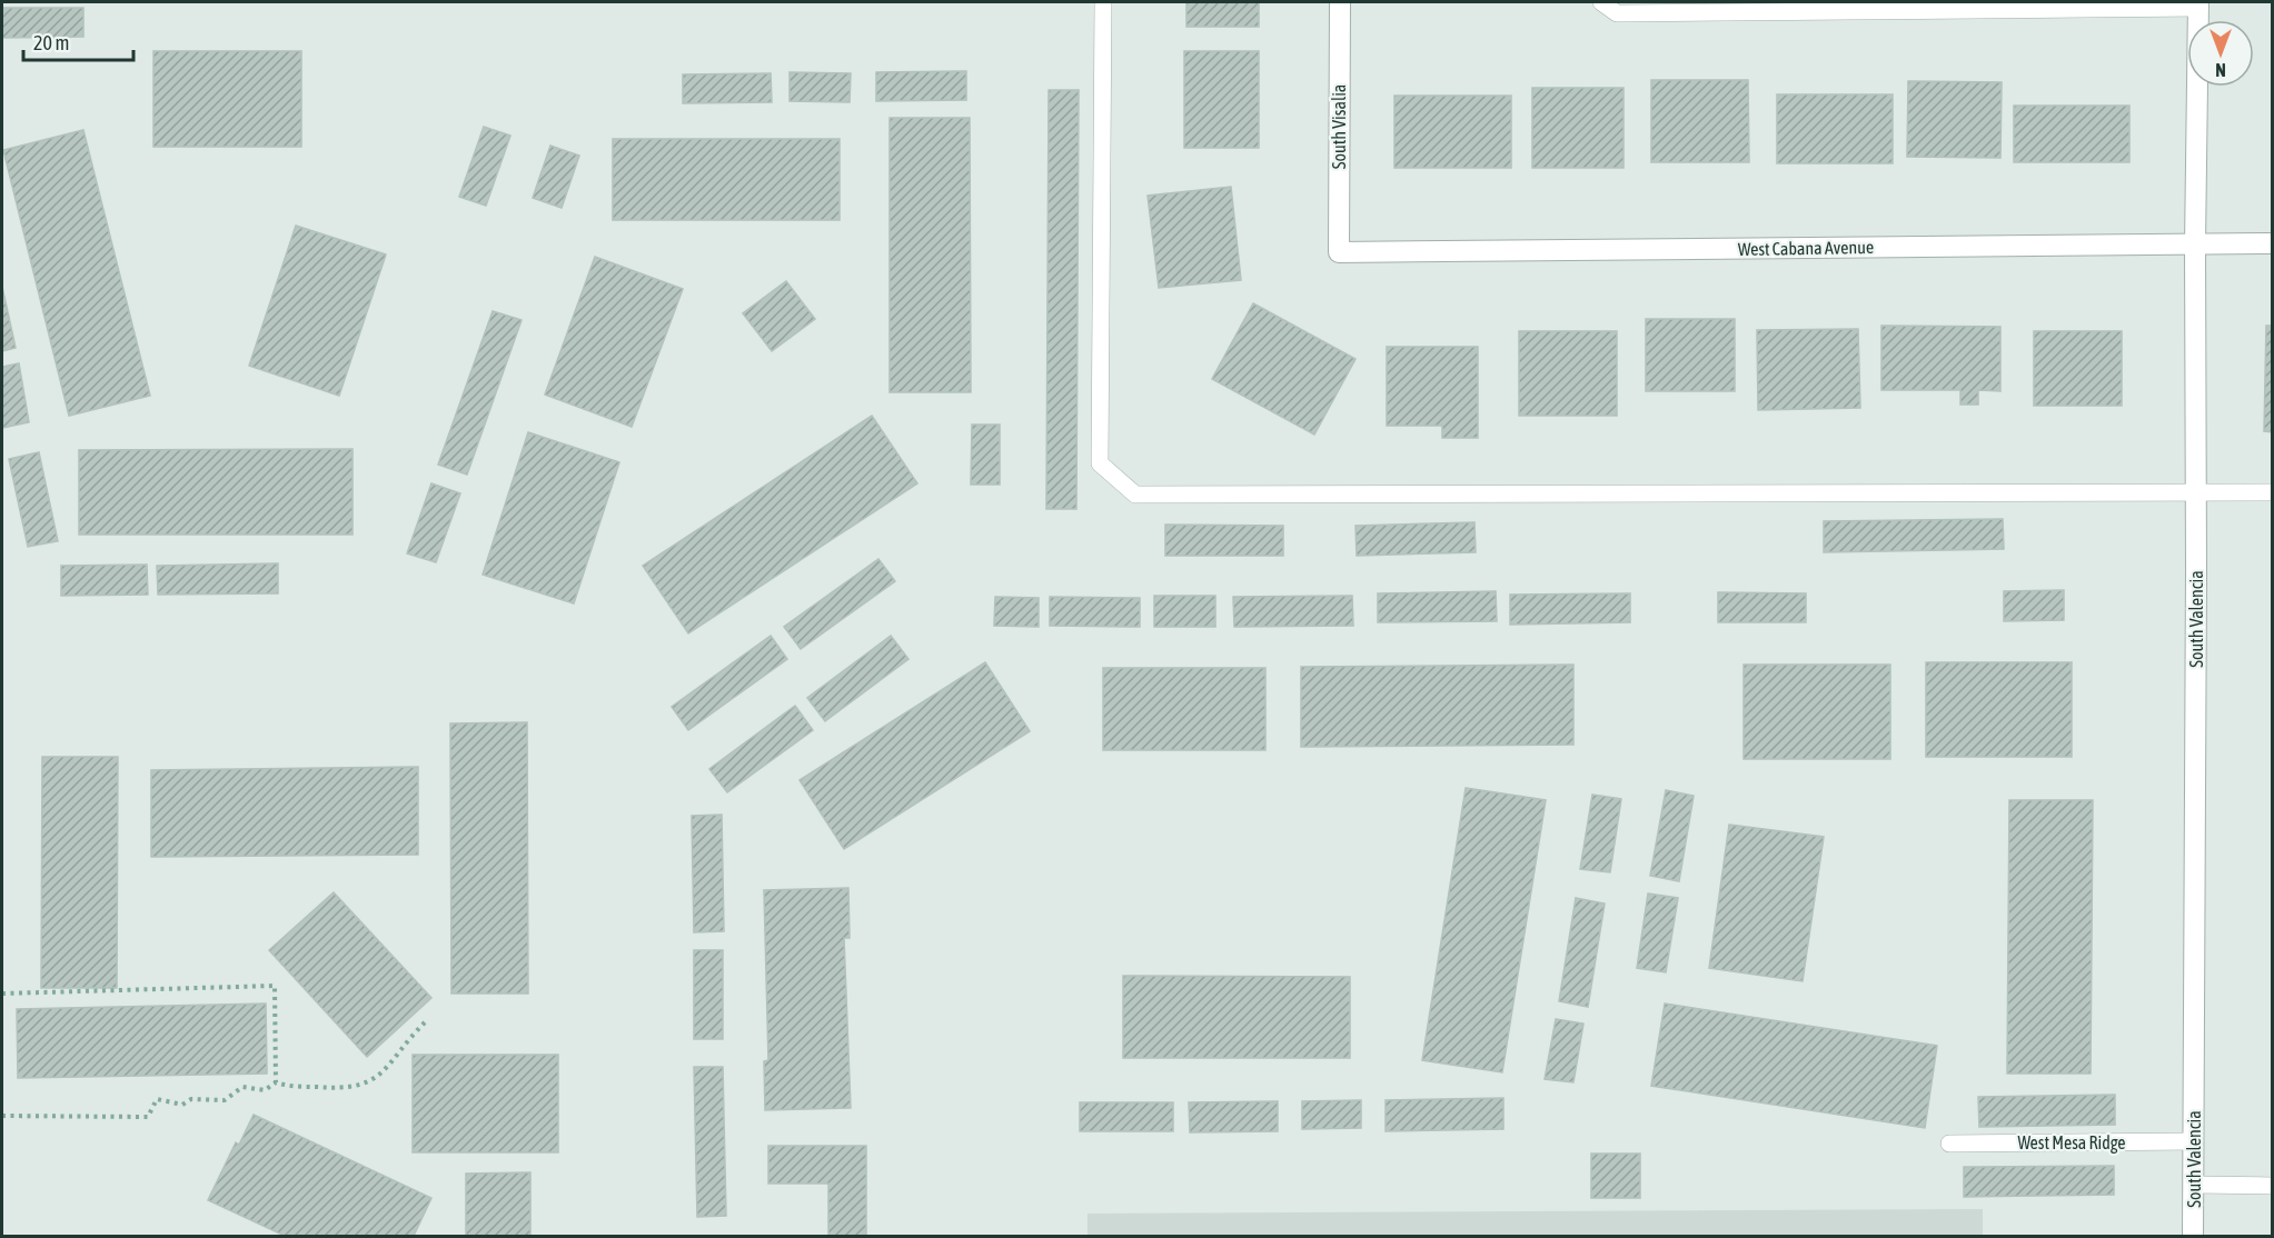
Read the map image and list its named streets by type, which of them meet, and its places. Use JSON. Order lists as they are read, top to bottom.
{
  "streets": {
    "street": ["South Visalia", "West Cabana Avenue", "South Valencia"],
    "lane": ["West Mesa Ridge"]
  },
  "crossings": [
    ["South Visalia", "West Cabana Avenue"],
    ["West Cabana Avenue", "South Valencia"],
    ["South Valencia", "West Mesa Ridge"]
  ],
  "scale_bar": "20 m",
  "north": "bottom"
}
